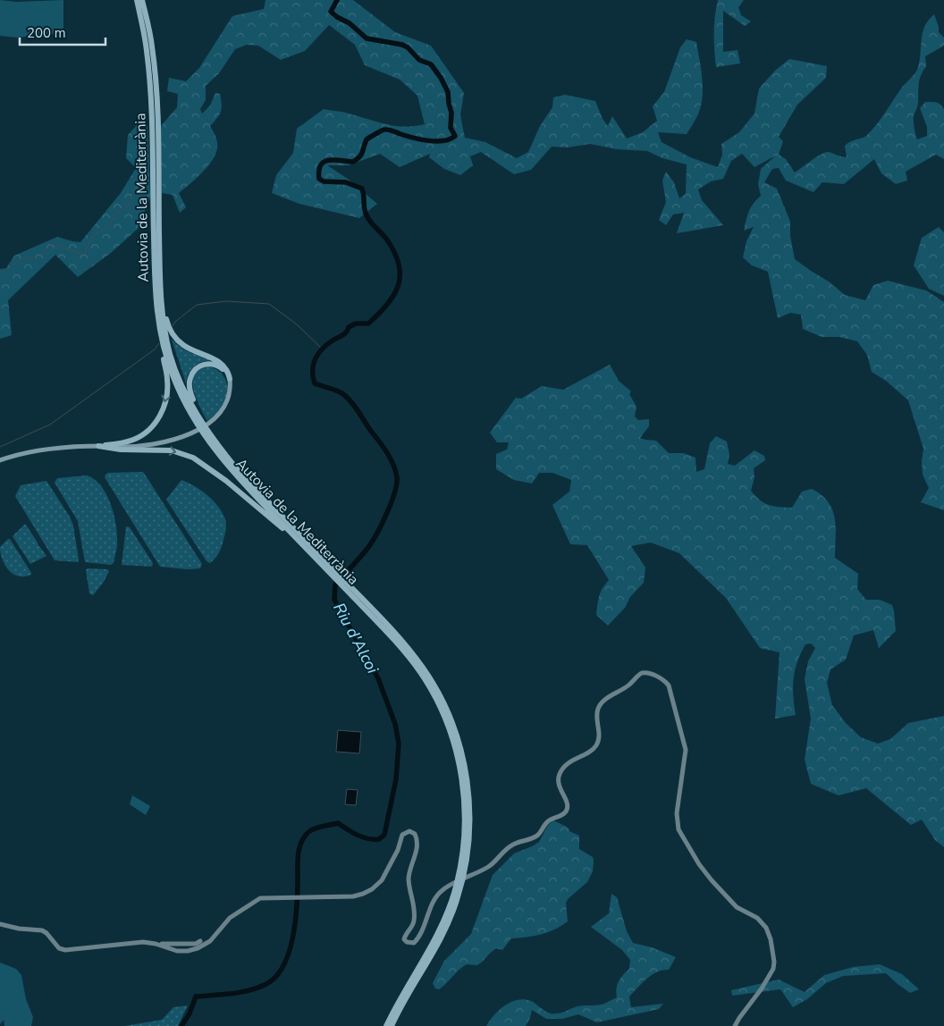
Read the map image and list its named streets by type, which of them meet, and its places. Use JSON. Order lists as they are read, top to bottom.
{
  "streets": {
    "highway": ["Autovia de la Mediterrània"]
  },
  "water": ["Riu d'Alcoi"],
  "scale_bar": "200 m"
}
